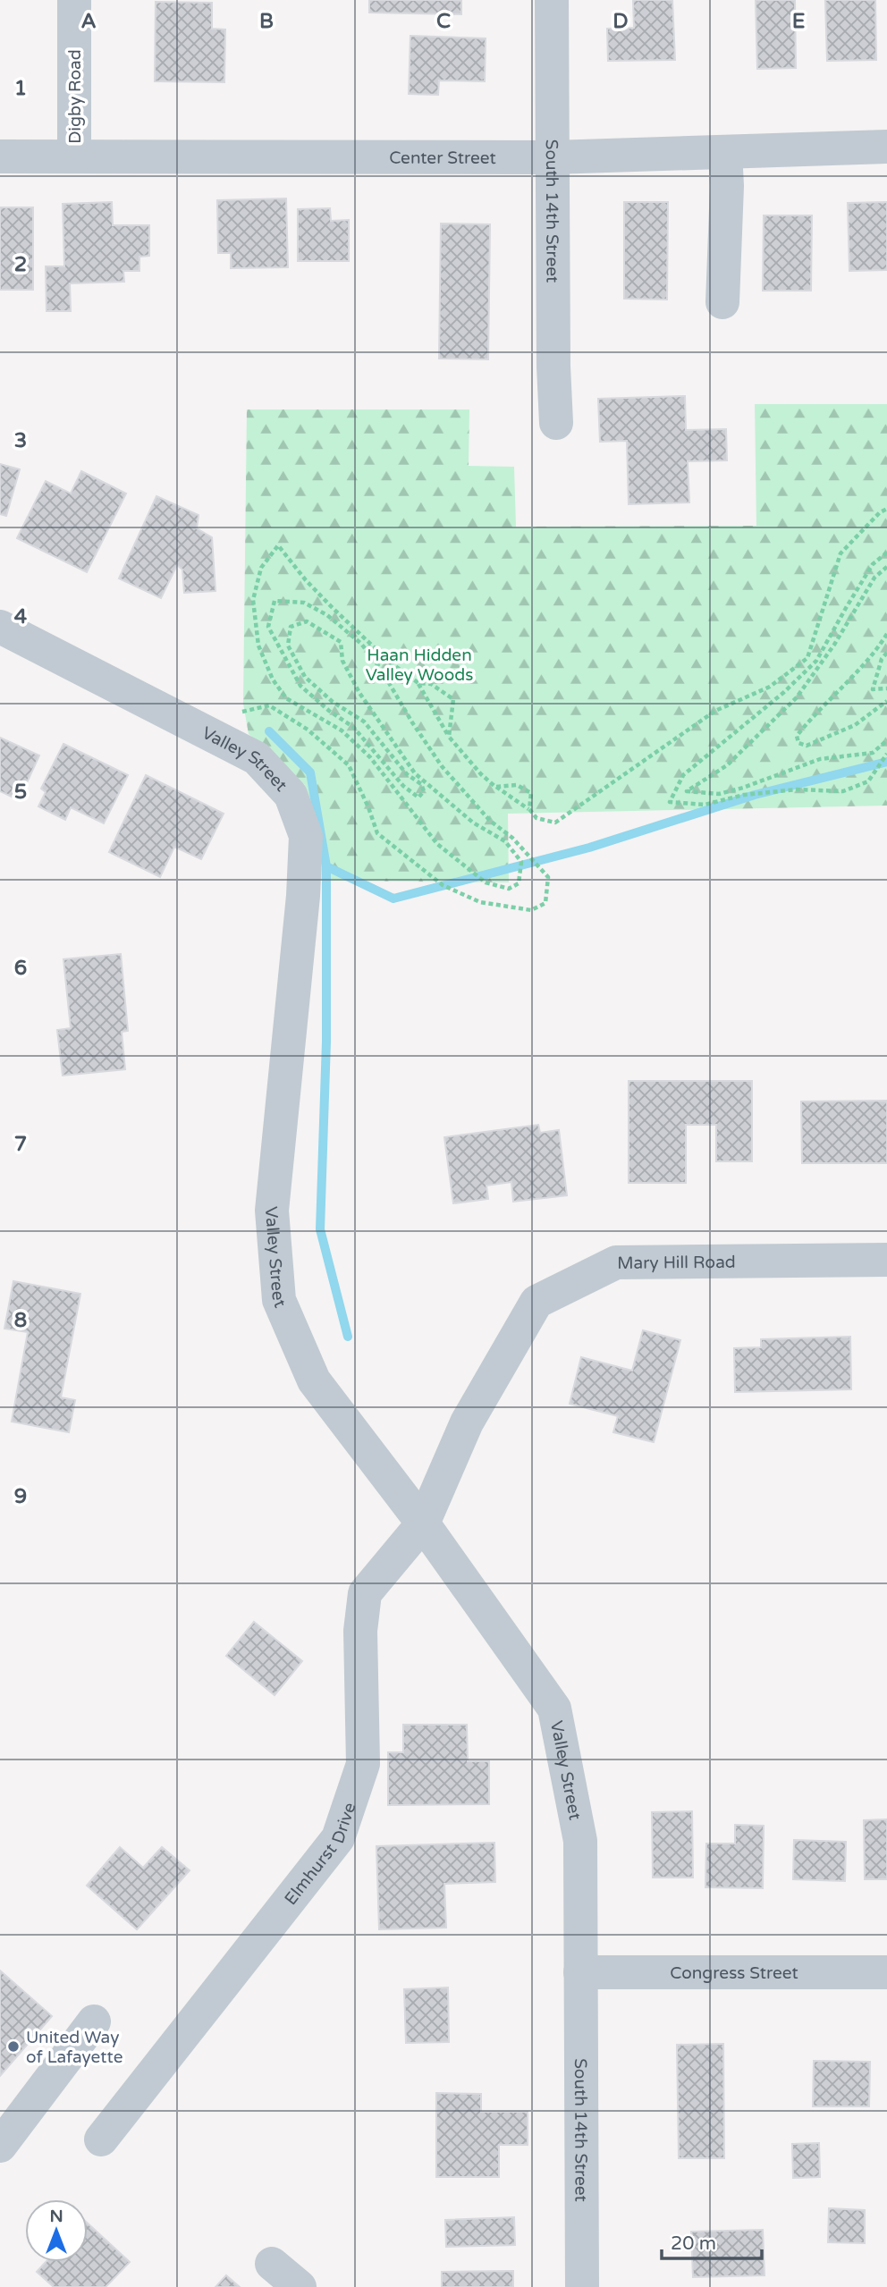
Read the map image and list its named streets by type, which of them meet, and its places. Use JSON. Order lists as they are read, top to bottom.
{
  "streets": {
    "street": [
      "Digby Road",
      "Center Street",
      "South 14th Street",
      "Valley Street",
      "Mary Hill Road",
      "Elmhurst Drive",
      "Congress Street"
    ]
  },
  "crossings": [
    ["Digby Road", "Center Street"],
    ["Center Street", "South 14th Street"],
    ["South 14th Street", "Valley Street"],
    ["South 14th Street", "Congress Street"],
    ["Valley Street", "Mary Hill Road"],
    ["Valley Street", "Elmhurst Drive"],
    ["Valley Street", "Congress Street"],
    ["Mary Hill Road", "Elmhurst Drive"]
  ],
  "parks": ["Haan Hidden Valley Woods"],
  "places": ["United Way of Lafayette"],
  "scale_bar": "20 m",
  "north": "top",
  "grid": {
    "columns": [
      "A",
      "B",
      "C",
      "D",
      "E"
    ],
    "rows": [
      "1",
      "2",
      "3",
      "4",
      "5",
      "6",
      "7",
      "8",
      "9"
    ]
  }
}
